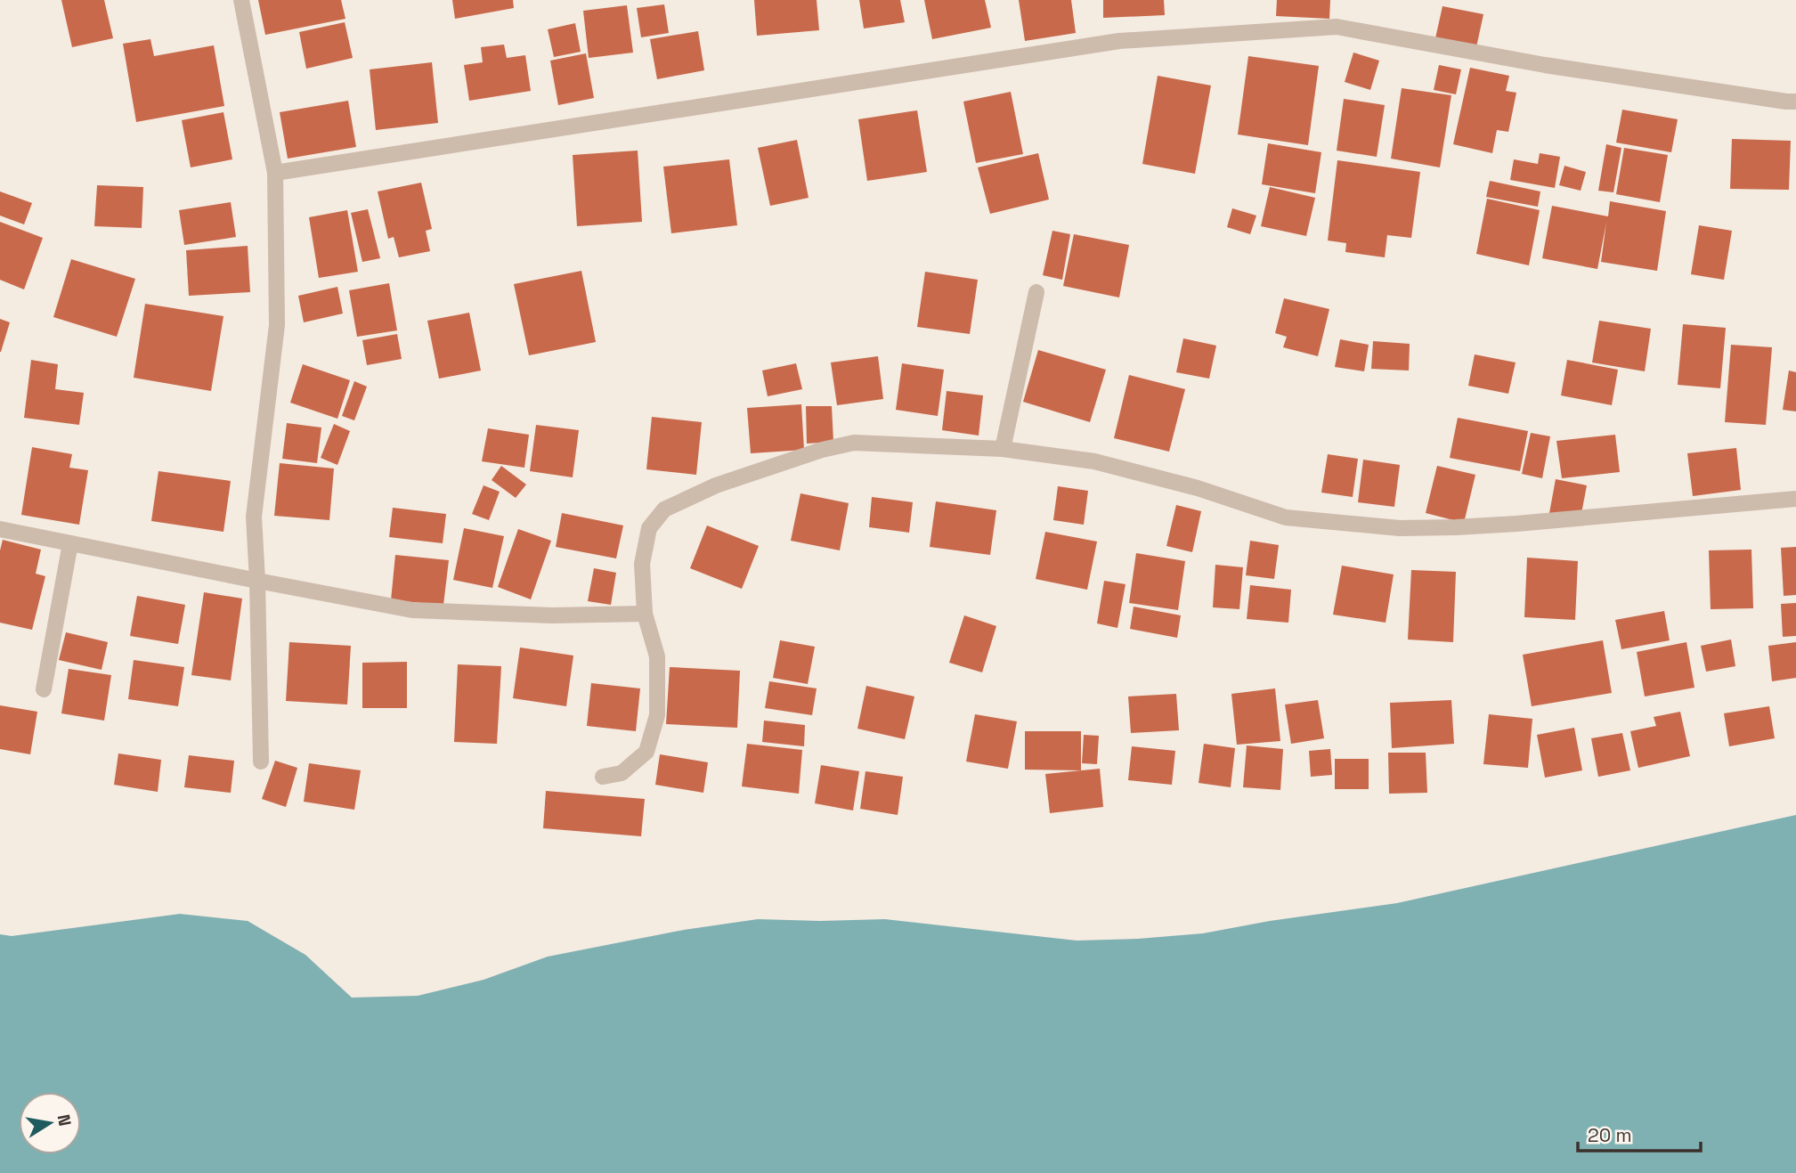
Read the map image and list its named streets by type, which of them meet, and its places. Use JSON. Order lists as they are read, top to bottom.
{
  "scale_bar": "20 m",
  "north": "right"
}
